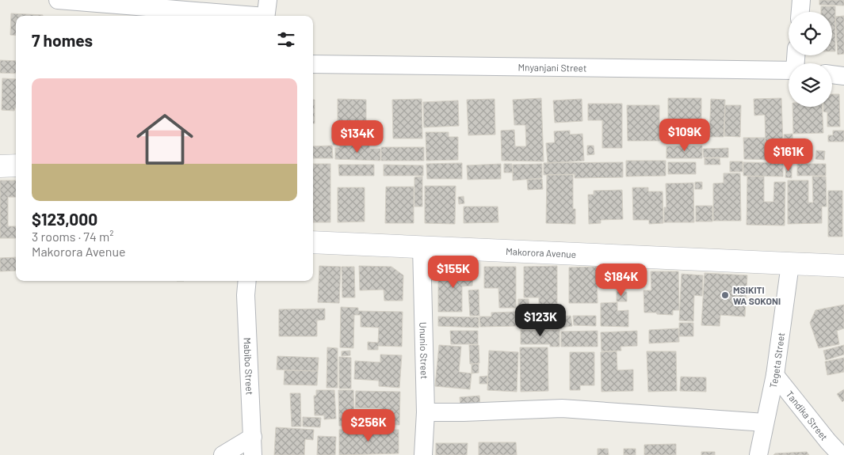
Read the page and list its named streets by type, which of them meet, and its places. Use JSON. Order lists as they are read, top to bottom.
{
  "streets": {
    "street": [
      "Mnyanjani Street",
      "Makorora Avenue",
      "Ununio Street",
      "Tegeta Street",
      "Mabibo Street",
      "Tandika Street"
    ]
  },
  "crossings": [
    ["Makorora Avenue", "Ununio Street"],
    ["Makorora Avenue", "Tegeta Street"],
    ["Tegeta Street", "Tandika Street"]
  ],
  "places": ["MSIKITI WA SOKONI"],
  "page": {
    "heading": "7 homes",
    "list": [
      {
        "name": "$123,000",
        "note": "3 rooms · 74 m² · Makorora Avenue"
      }
    ],
    "price": [
      "$109K",
      "$134K",
      "$161K",
      "$155K",
      "$184K",
      "$123K",
      "$256K"
    ]
  }
}
